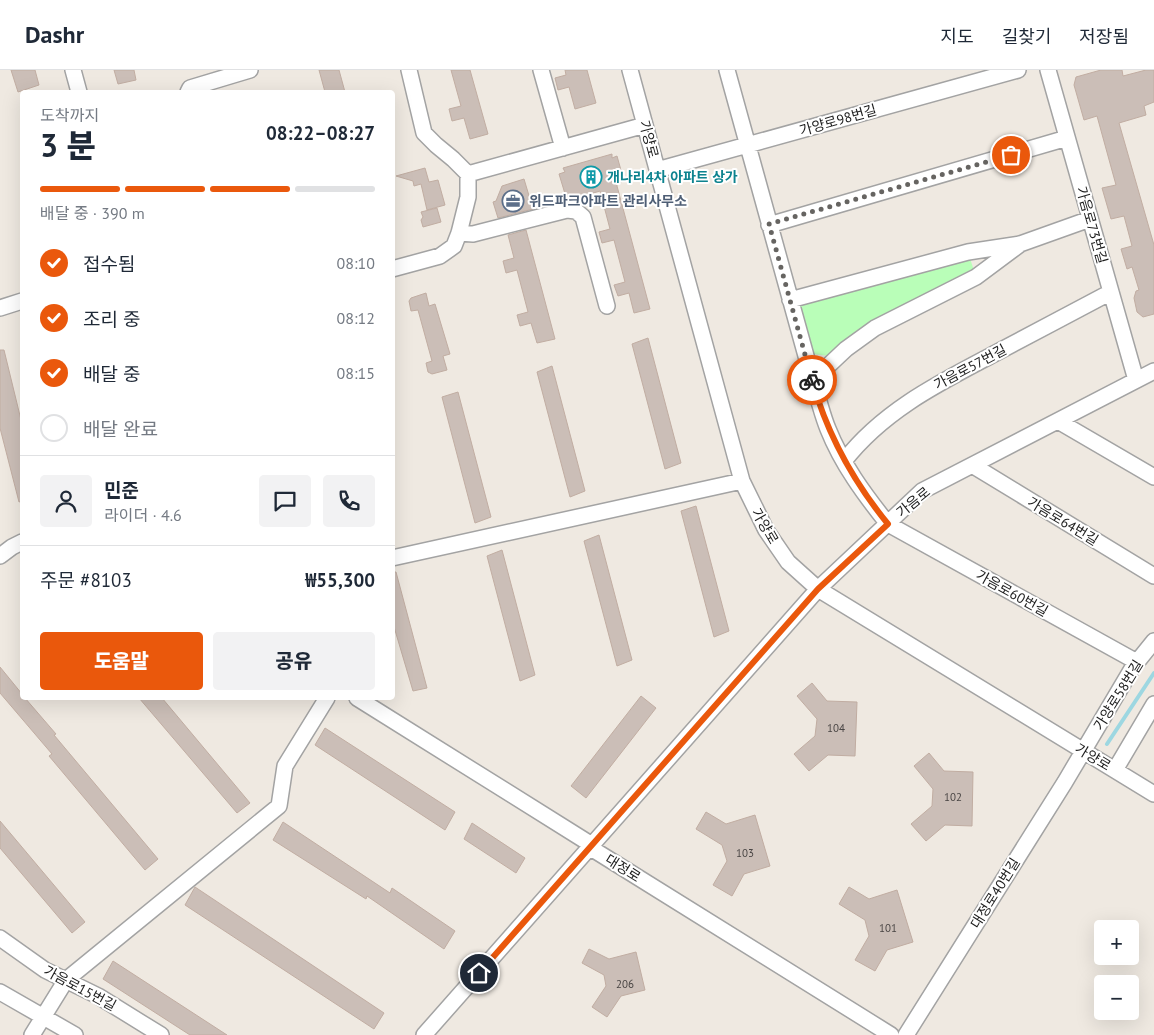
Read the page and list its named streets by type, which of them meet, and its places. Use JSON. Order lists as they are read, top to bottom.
{
  "streets": {
    "street": [
      "가양로98번길",
      "가양로",
      "가음로73번길",
      "가음로57번길",
      "가음로",
      "가음로64번길",
      "가음로60번길",
      "가양로58번길",
      "대정로",
      "대정로40번길",
      "가음로15번길"
    ]
  },
  "crossings": [
    ["가양로98번길", "가양로"],
    ["가양로", "가음로"],
    ["가양로", "가양로58번길"],
    ["가양로", "대정로40번길"],
    ["가음로73번길", "가음로57번길"],
    ["가음로73번길", "가음로"],
    ["가음로", "가음로64번길"],
    ["가음로", "가음로60번길"],
    ["가음로", "대정로"],
    ["가음로60번길", "가양로58번길"],
    ["가양로58번길", "대정로40번길"]
  ],
  "places": {
    "building": ["개나리4차 아파트 상가"],
    "office": ["위드파크아파트 관리사무소"]
  },
  "house_numbers": [
    "104",
    "102",
    "103",
    "101",
    "206"
  ],
  "page": {
    "header": "Dashr",
    "nav": ["지도", "길찾기", "저장됨"],
    "heading": ["3 분", "도착까지", "08:22–08:27"],
    "panel": [
      "민준",
      "라이더 · 4.6",
      "주문 #8103",
      "₩55,300"
    ],
    "bar": "배달 중 · 390 m",
    "list": [
      ["접수됨", "08:10"],
      ["조리 중", "08:12"],
      ["배달 중", "08:15"],
      "배달 완료"
    ],
    "buttons": ["도움말", "공유"],
    "map_buttons": ["+", "−"]
  }
}
